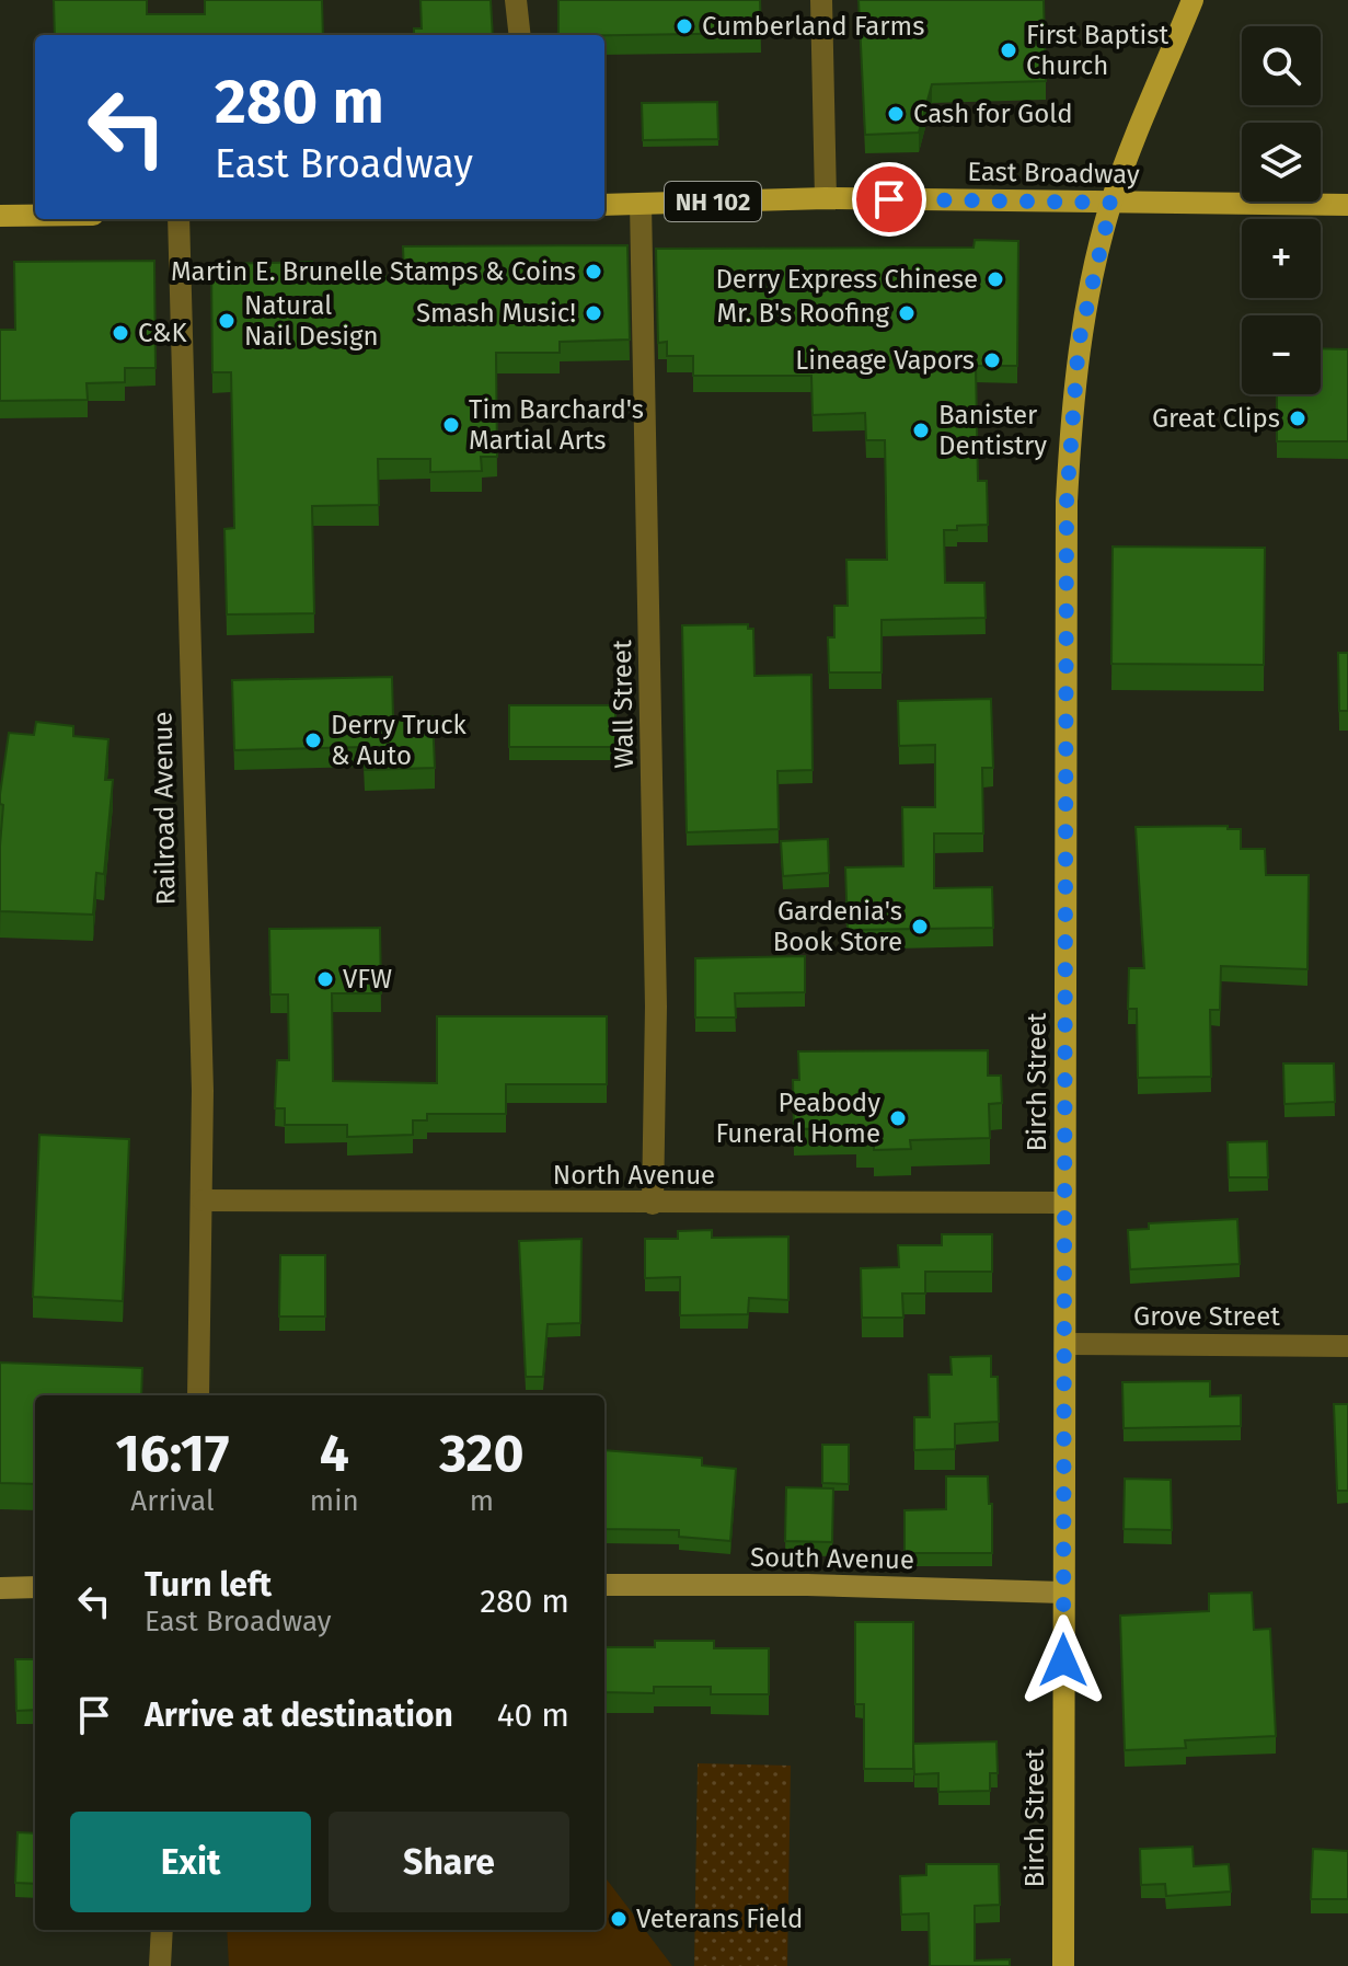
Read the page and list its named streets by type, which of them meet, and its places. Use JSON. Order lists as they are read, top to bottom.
{
  "streets": {
    "main road": ["East Broadway", "NH 102", "Birch Street"],
    "street": [
      "Wall Street",
      "Railroad Avenue",
      "North Avenue",
      "Grove Street",
      "South Avenue"
    ]
  },
  "crossings": [
    ["East Broadway", "Wall Street"],
    ["East Broadway", "Birch Street"],
    ["Wall Street", "North Avenue"],
    ["Railroad Avenue", "North Avenue"],
    ["Birch Street", "North Avenue"],
    ["Birch Street", "Grove Street"],
    ["Birch Street", "South Avenue"]
  ],
  "places": [
    "Cumberland Farms",
    "First Baptist Church",
    "Cash for Gold",
    "Martin E. Brunelle Stamps & Coins",
    "Derry Express Chinese",
    "Smash Music!",
    "Mr. B's Roofing",
    "Natural Nail Design",
    "C&K",
    "Lineage Vapors",
    "Great Clips",
    "Tim Barchard's Martial Arts",
    "Banister Dentistry",
    "Derry Truck & Auto",
    "Gardenia's Book Store",
    "VFW",
    "Peabody Funeral Home",
    "Veterans Field"
  ],
  "page": {
    "map_buttons": ["+", "−"],
    "turn": ["280 m", "East Broadway"],
    "eta": [
      "16:17",
      "Arrival",
      "4",
      "min",
      "320",
      "m"
    ],
    "list": [
      {
        "name": "Turn left",
        "note": "East Broadway",
        "value": "280 m"
      },
      {
        "name": "Arrive at destination",
        "value": "40 m"
      }
    ],
    "buttons": ["Exit", "Share"]
  }
}
